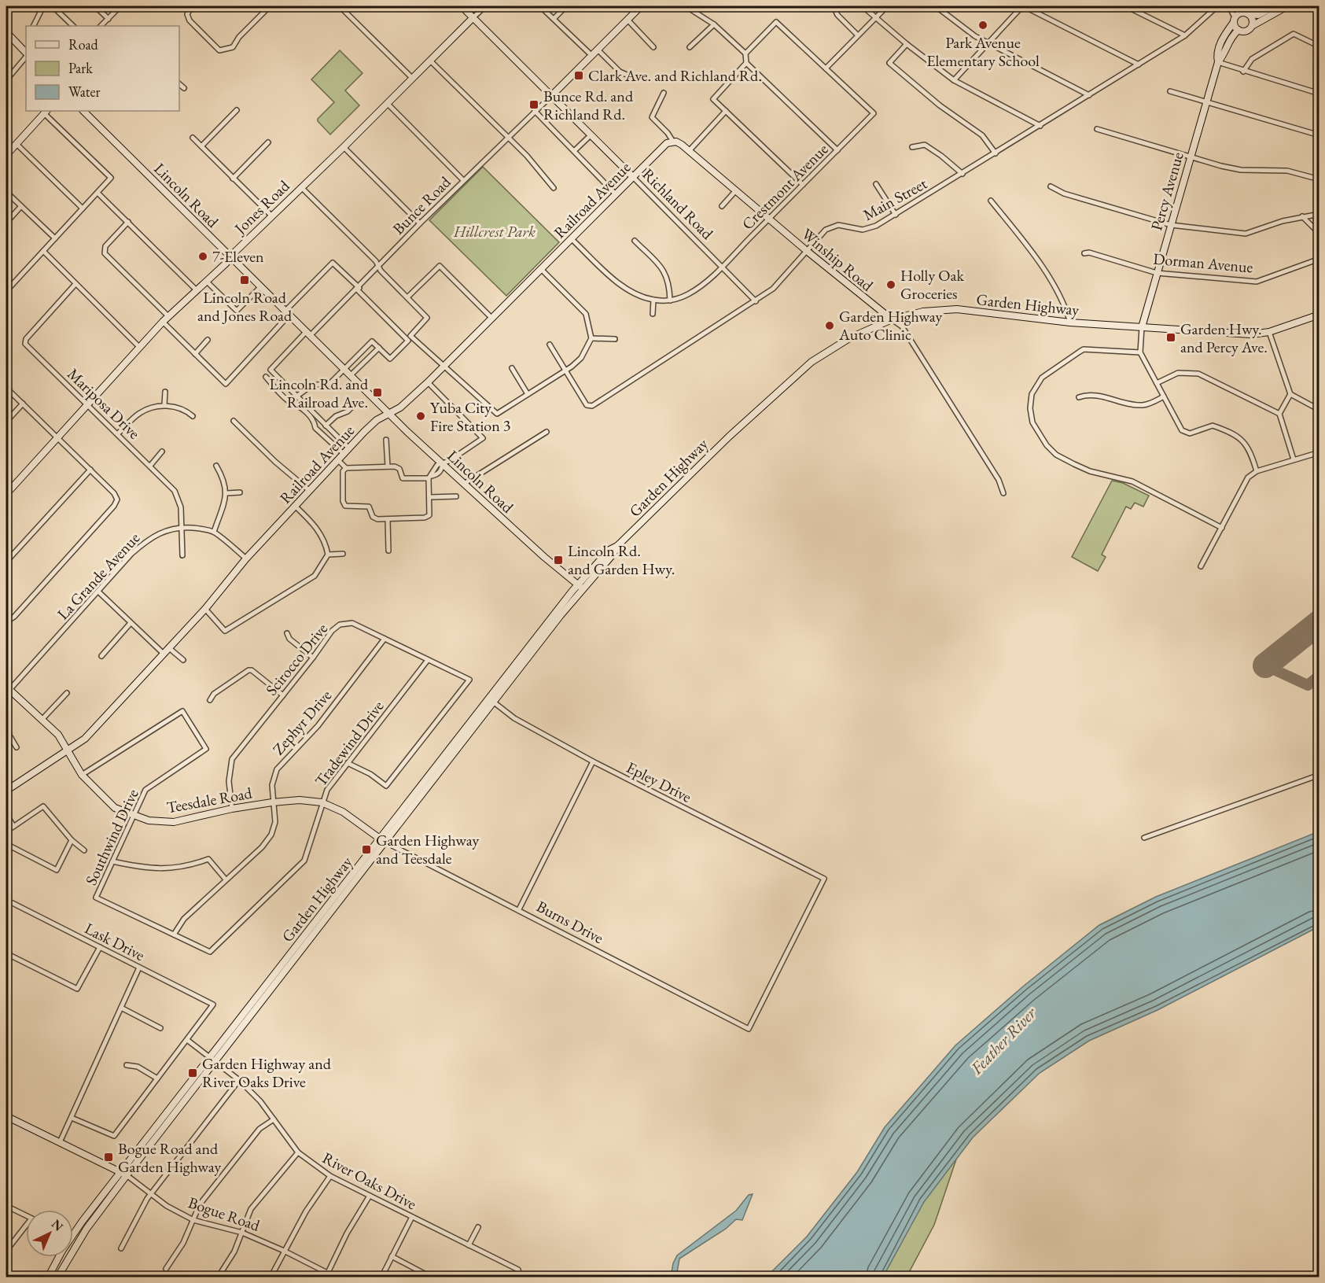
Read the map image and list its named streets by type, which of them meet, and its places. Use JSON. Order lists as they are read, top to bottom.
{
  "streets": {
    "street": [
      "Crestmont Avenue",
      "Percy Avenue",
      "Lincoln Road",
      "Main Street",
      "Railroad Avenue",
      "Richland Road",
      "Bunce Road",
      "Jones Road",
      "Winship Road",
      "Dorman Avenue",
      "Garden Highway",
      "Mariposa Drive",
      "La Grande Avenue",
      "Scirocco Drive",
      "Zephyr Drive",
      "Tradewind Drive",
      "Epley Drive",
      "Teesdale Road",
      "Southwind Drive",
      "Burns Drive",
      "Lask Drive",
      "River Oaks Drive",
      "Bogue Road"
    ]
  },
  "crossings": [
    ["Crestmont Avenue", "Railroad Avenue"],
    ["Crestmont Avenue", "Richland Road"],
    ["Crestmont Avenue", "Winship Road"],
    ["Percy Avenue", "Dorman Avenue"],
    ["Percy Avenue", "Garden Highway"],
    ["Lincoln Road", "Railroad Avenue"],
    ["Lincoln Road", "Bunce Road"],
    ["Lincoln Road", "Jones Road"],
    ["Lincoln Road", "Garden Highway"],
    ["Main Street", "Richland Road"],
    ["Main Street", "Winship Road"],
    ["Railroad Avenue", "Richland Road"],
    ["Railroad Avenue", "Winship Road"],
    ["Railroad Avenue", "Teesdale Road"],
    ["Richland Road", "Bunce Road"],
    ["Richland Road", "Jones Road"],
    ["Jones Road", "Mariposa Drive"],
    ["Winship Road", "Garden Highway"],
    ["Garden Highway", "Epley Drive"],
    ["Garden Highway", "Teesdale Road"],
    ["Garden Highway", "Burns Drive"],
    ["Garden Highway", "River Oaks Drive"],
    ["Garden Highway", "Bogue Road"],
    ["Mariposa Drive", "La Grande Avenue"],
    ["La Grande Avenue", "Teesdale Road"],
    ["Scirocco Drive", "Zephyr Drive"],
    ["Scirocco Drive", "Tradewind Drive"],
    ["Scirocco Drive", "Teesdale Road"],
    ["Zephyr Drive", "Tradewind Drive"],
    ["Zephyr Drive", "Teesdale Road"],
    ["Zephyr Drive", "Southwind Drive"],
    ["Tradewind Drive", "Teesdale Road"],
    ["Tradewind Drive", "Southwind Drive"],
    ["Epley Drive", "Burns Drive"],
    ["Teesdale Road", "Southwind Drive"],
    ["Teesdale Road", "Burns Drive"],
    ["Lask Drive", "River Oaks Drive"]
  ],
  "water": ["Feather River"],
  "parks": ["Hillcrest Park"],
  "places": {
    "other": [
      "Park Avenue Elementary School",
      "7-Eleven",
      "Holly Oak Groceries",
      "Garden Highway Auto Clinic",
      "Yuba City Fire Station 3"
    ],
    "transit": [
      "Clark Ave. and Richland Rd.",
      "Bunce Rd. and Richland Rd.",
      "Lincoln Road and Jones Road",
      "Garden Hwy. and Percy Ave.",
      "Lincoln Rd. and Railroad Ave.",
      "Lincoln Rd. and Garden Hwy.",
      "Garden Highway and Teesdale",
      "Garden Highway and River Oaks Drive",
      "Bogue Road and Garden Highway"
    ]
  },
  "legend": ["Road", "Park", "Water"],
  "north": "top right"
}
